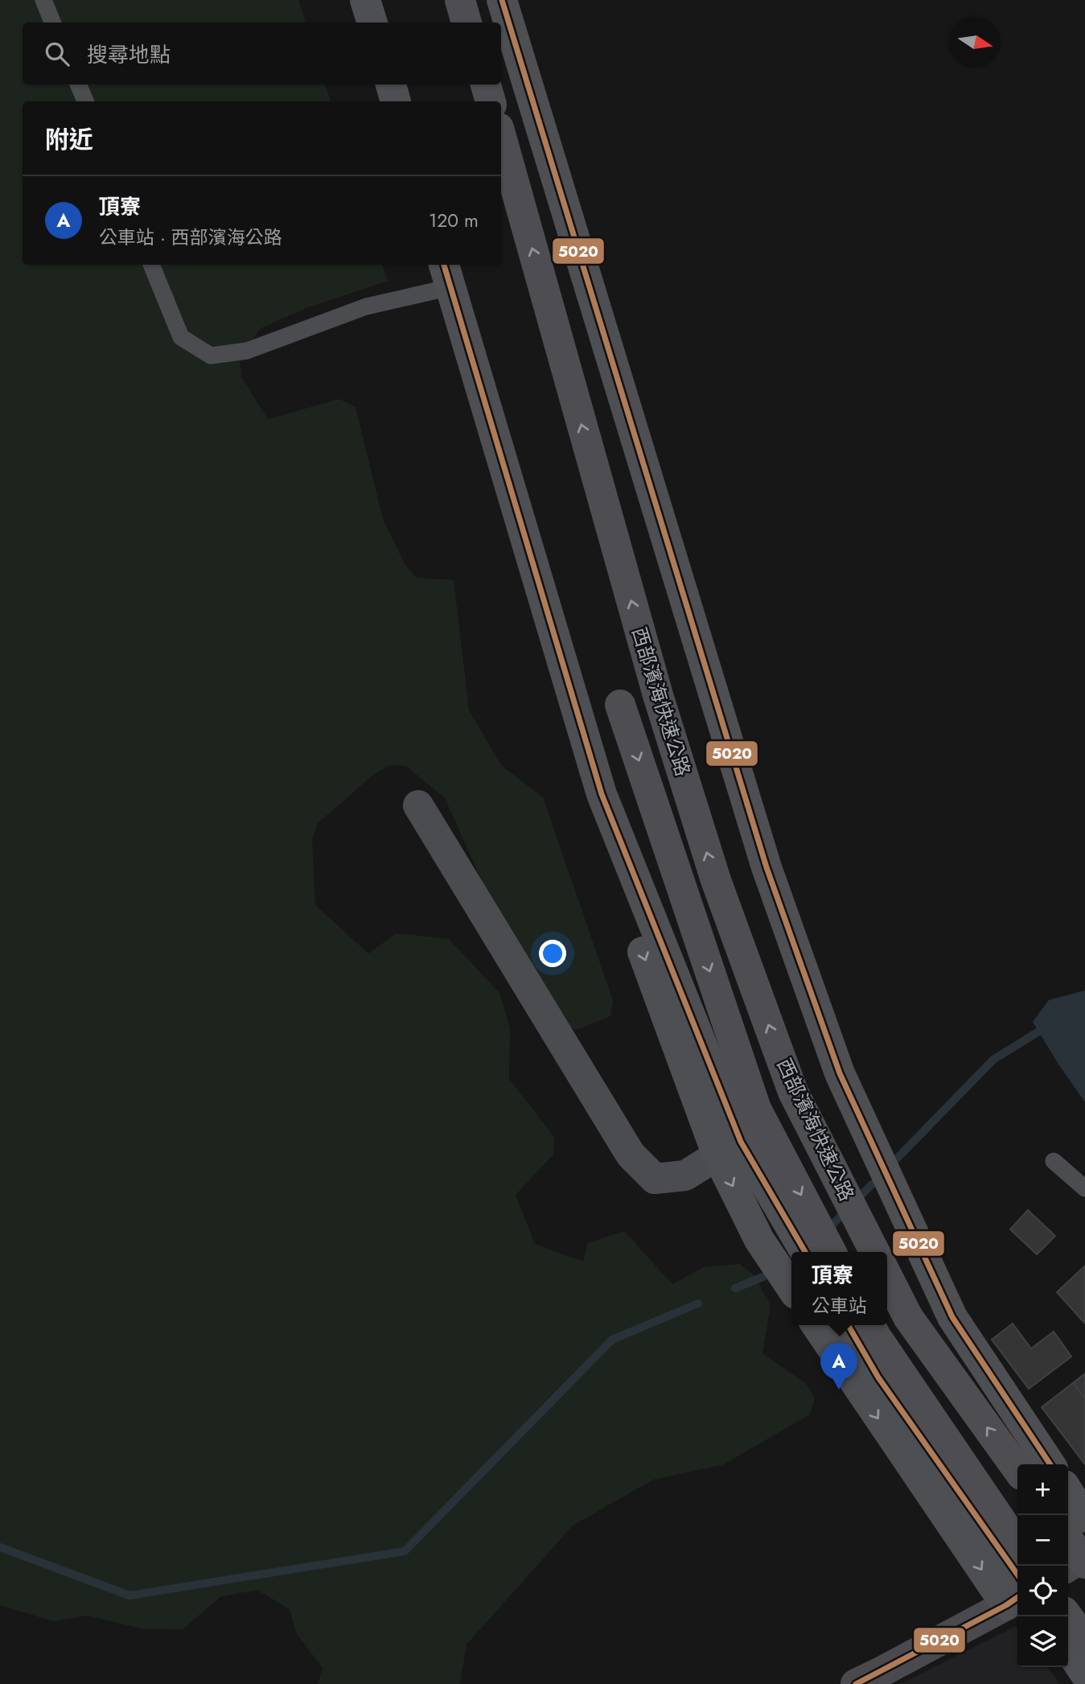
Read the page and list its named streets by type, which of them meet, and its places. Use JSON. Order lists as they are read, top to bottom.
{
  "streets": {
    "highway": ["西部濱海快速公路"]
  },
  "lines": ["transit line 5020"],
  "north": "right",
  "page": {
    "search": "搜尋地點",
    "heading": "附近",
    "list": [
      {
        "mark": "A",
        "name": "頂寮",
        "note": "公車站 · 西部濱海公路",
        "value": "120 m"
      }
    ],
    "popup": ["頂寮", "公車站"],
    "pins": "A",
    "map_buttons": ["+", "−"]
  }
}
